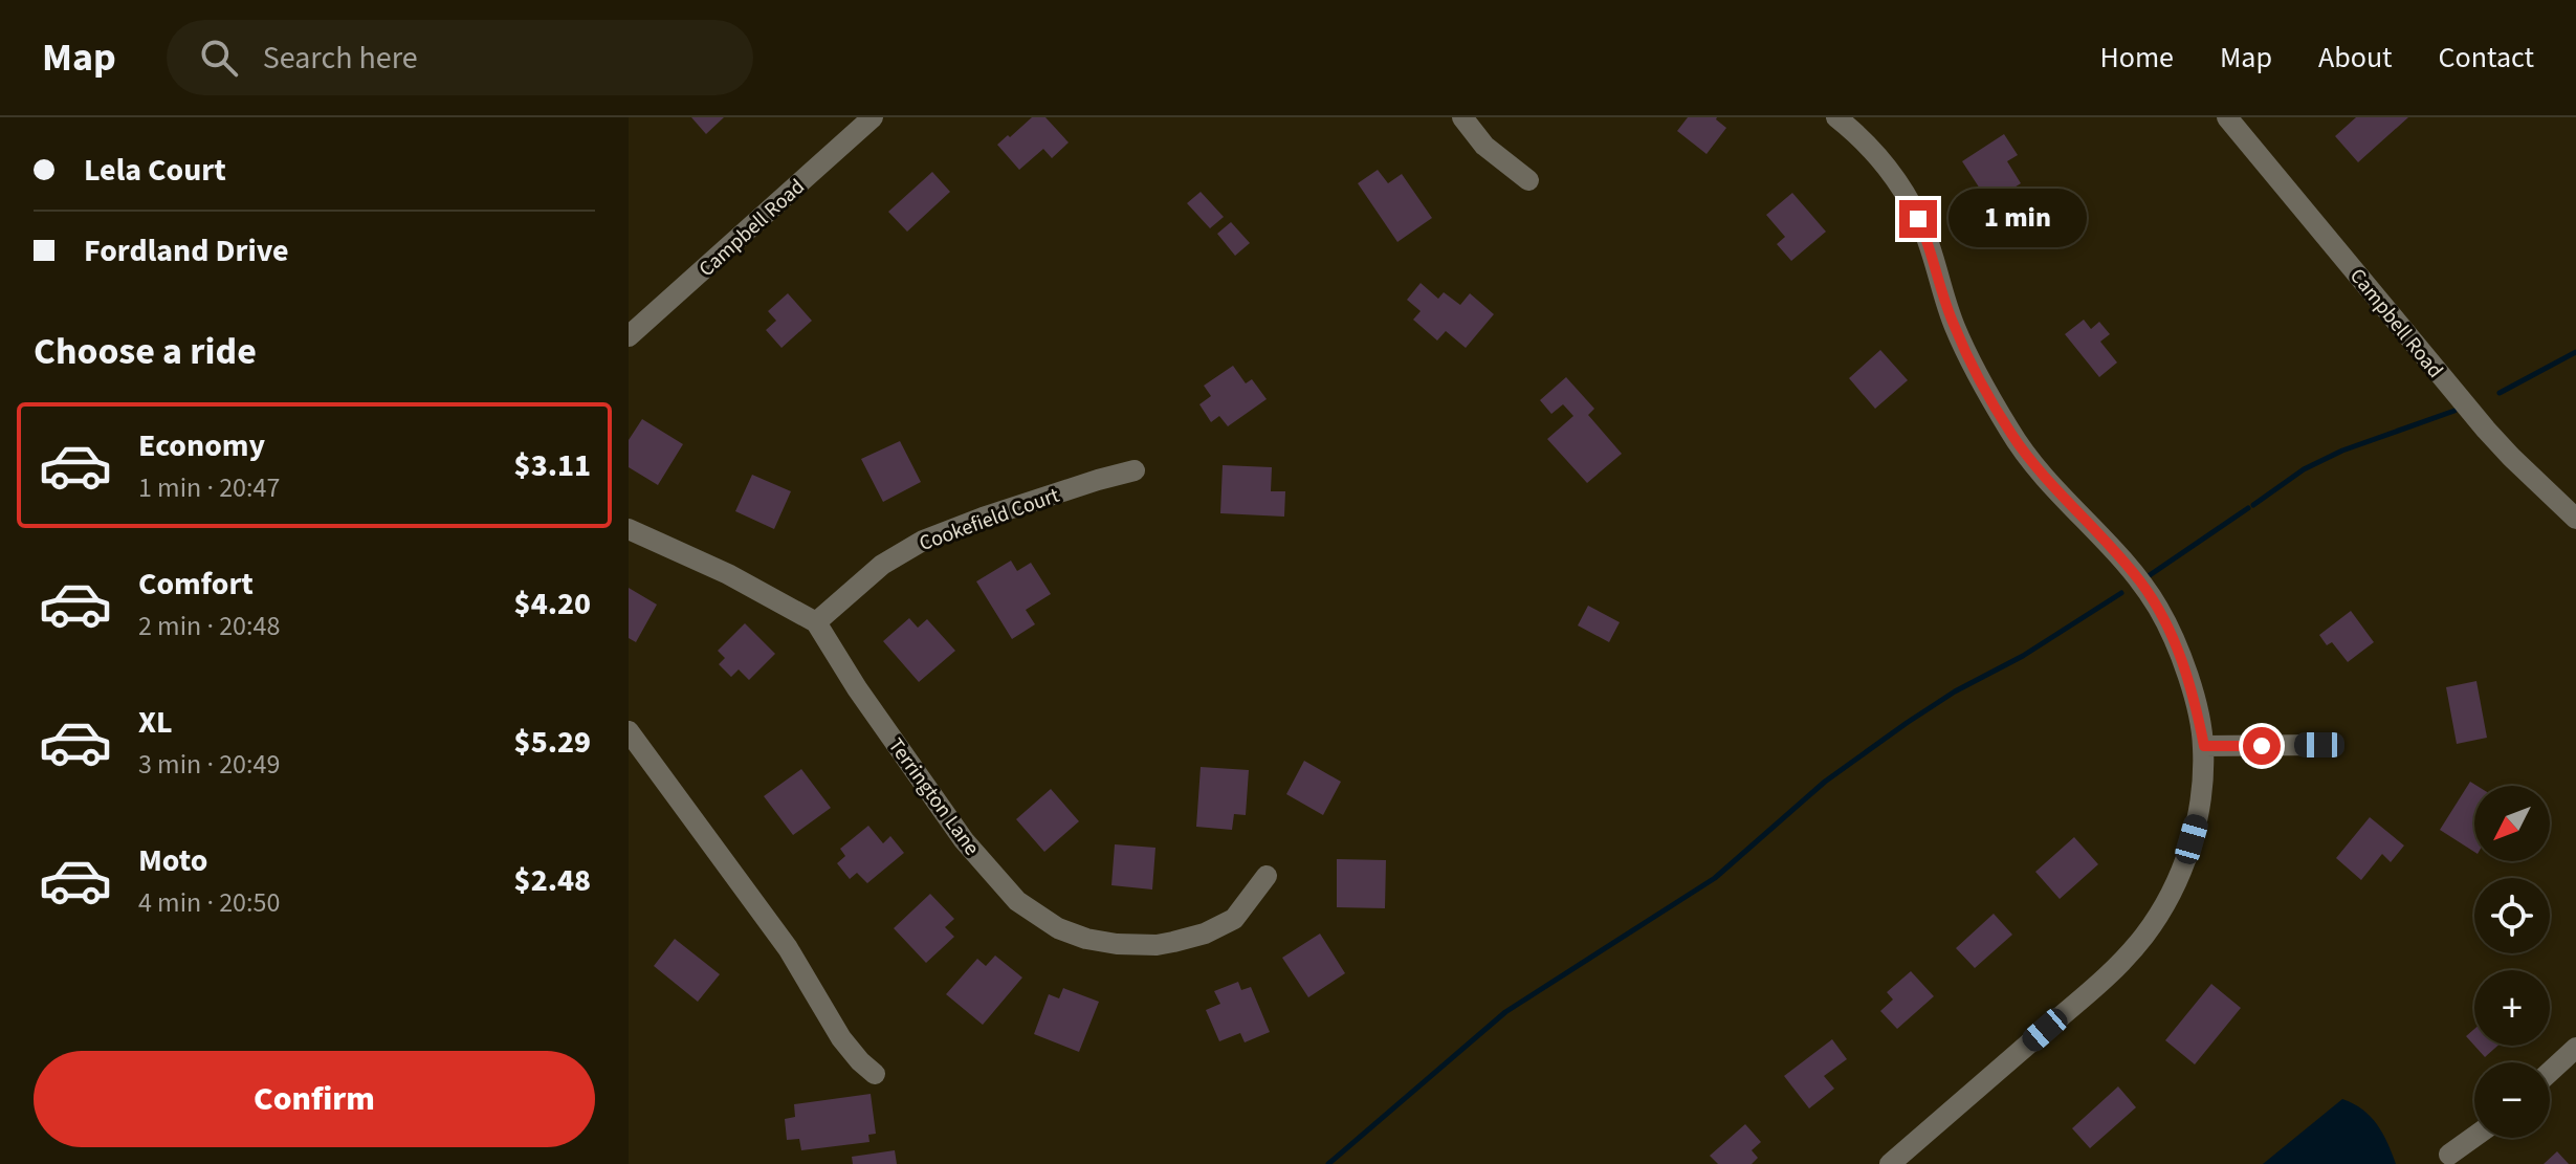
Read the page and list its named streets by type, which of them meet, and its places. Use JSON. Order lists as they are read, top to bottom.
{
  "streets": {
    "street": ["Campbell Road", "Cookefield Court", "Terrington Lane"]
  },
  "crossings": [
    ["Cookefield Court", "Terrington Lane"]
  ],
  "north": "bottom left",
  "page": {
    "header": "Map",
    "search": "Search here",
    "nav": [
      "Home",
      "Map",
      "About",
      "Contact"
    ],
    "banner": ["Lela Court", "Fordland Drive"],
    "bubble": "1 min",
    "heading": "Choose a ride",
    "list": [
      {
        "name": "Economy",
        "note": "1 min · 20:47",
        "value": "$3.11"
      },
      {
        "name": "Comfort",
        "note": "2 min · 20:48",
        "value": "$4.20"
      },
      {
        "name": "XL",
        "note": "3 min · 20:49",
        "value": "$5.29"
      },
      {
        "name": "Moto",
        "note": "4 min · 20:50",
        "value": "$2.48"
      }
    ],
    "map_buttons": ["+", "−"],
    "buttons": "Confirm"
  }
}
